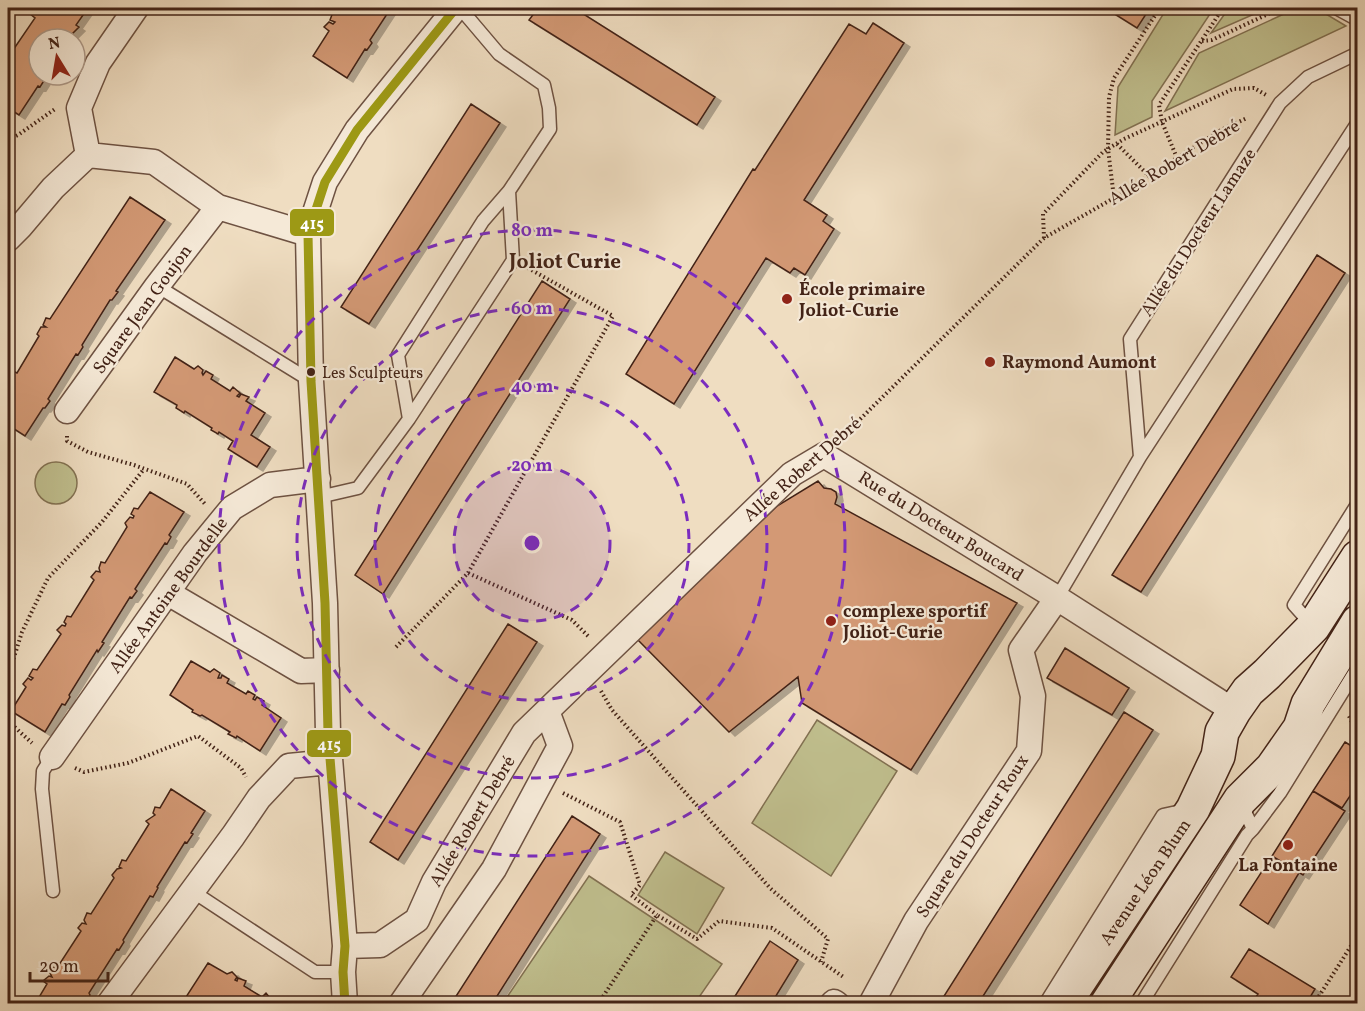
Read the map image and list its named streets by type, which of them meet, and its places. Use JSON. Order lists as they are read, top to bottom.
{
  "streets": {
    "main road": ["Avenue Léon Blum"],
    "street": [
      "Allée Robert Debré",
      "Square Jean Goujon",
      "Rue du Docteur Boucard",
      "Allée Antoine Bourdelle",
      "Square du Docteur Roux"
    ],
    "lane": ["Allée du Docteur Lamaze"]
  },
  "crossings": [
    ["Allée Robert Debré", "Allée du Docteur Lamaze"],
    ["Allée Robert Debré", "Rue du Docteur Boucard"],
    ["Rue du Docteur Boucard", "Square du Docteur Roux"]
  ],
  "districts": ["Joliot Curie"],
  "places": [
    "École primaire Joliot-Curie",
    "Raymond Aumont",
    "Les Sculpteurs",
    "complexe sportif Joliot-Curie",
    "La Fontaine"
  ],
  "lines": ["transit line 415"],
  "scale_bar": "20 m",
  "north": "top",
  "rings": [
    "80 m",
    "60 m",
    "40 m",
    "20 m"
  ]
}
